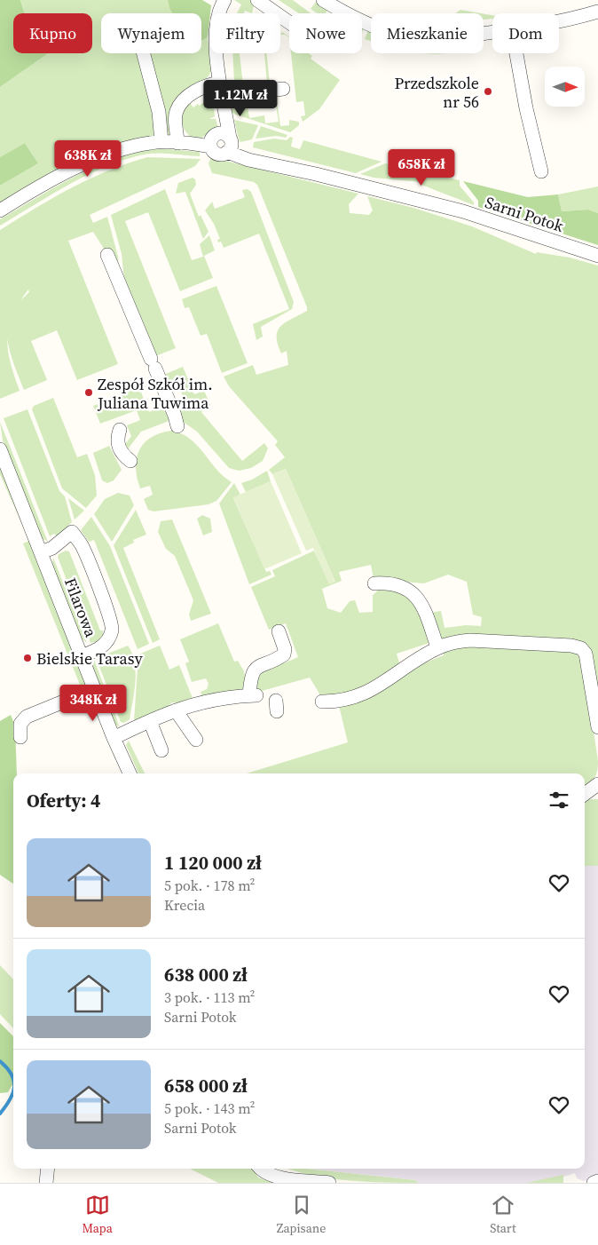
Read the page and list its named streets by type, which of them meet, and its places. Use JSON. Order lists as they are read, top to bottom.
{
  "streets": {
    "street": ["Sarni Potok", "Filarowa"]
  },
  "places": ["Przedszkole nr 56", "Zespół Szkół im. Juliana Tuwima", "Bielskie Tarasy"],
  "north": "right",
  "page": {
    "chip": [
      "Kupno",
      "Wynajem",
      "Filtry",
      "Nowe",
      "Mieszkanie",
      "Dom"
    ],
    "price": [
      "1.12M zł",
      "638K zł",
      "658K zł",
      "348K zł"
    ],
    "heading": "Oferty: 4",
    "list": [
      {
        "name": "1 120 000 zł",
        "note": "5 pok. · 178 m² · Krecia"
      },
      {
        "name": "638 000 zł",
        "note": "3 pok. · 113 m² · Sarni Potok"
      },
      {
        "name": "658 000 zł",
        "note": "5 pok. · 143 m² · Sarni Potok"
      }
    ],
    "tabs": ["Mapa", "Zapisane", "Start"]
  }
}
